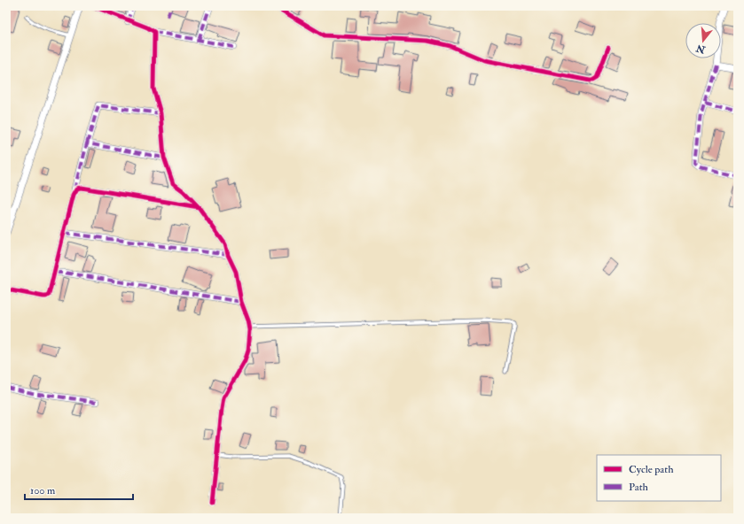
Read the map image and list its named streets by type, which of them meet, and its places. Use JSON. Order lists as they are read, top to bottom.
{
  "legend": ["Cycle path", "Path"],
  "scale_bar": "100 m",
  "north": "bottom"
}
